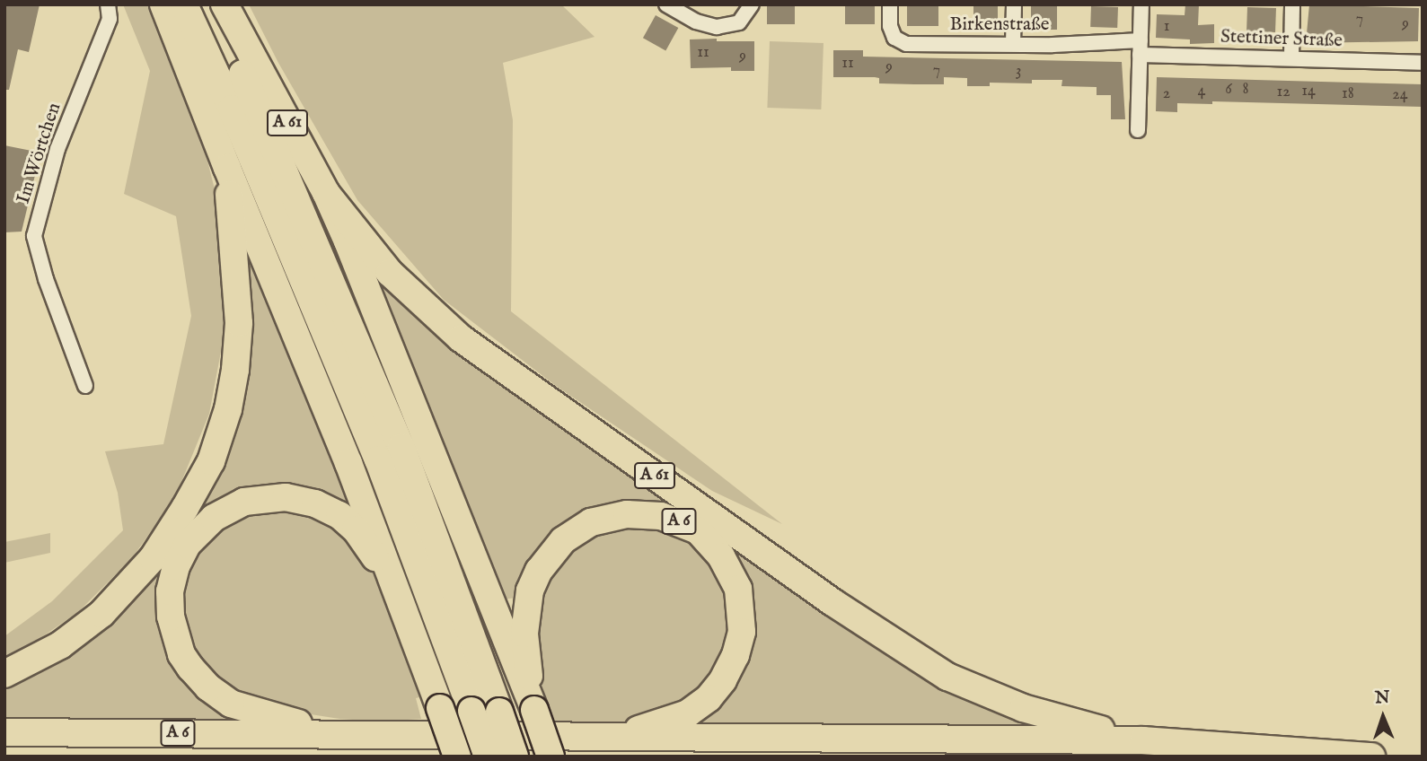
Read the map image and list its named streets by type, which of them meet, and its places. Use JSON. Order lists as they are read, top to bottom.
{
  "streets": {
    "highway": ["A 61", "A 6"],
    "street": ["Birkenstraße", "Stettiner Straße", "Im Wörtchen"]
  },
  "crossings": [
    ["Birkenstraße", "Stettiner Straße"],
    ["A 61", "A 6"]
  ],
  "house_numbers": [
    "7",
    "9",
    "1",
    "11",
    "9",
    "11",
    "9",
    "7",
    "3",
    "6",
    "8",
    "4",
    "14",
    "12",
    "2",
    "18",
    "24"
  ],
  "north": "top"
}
